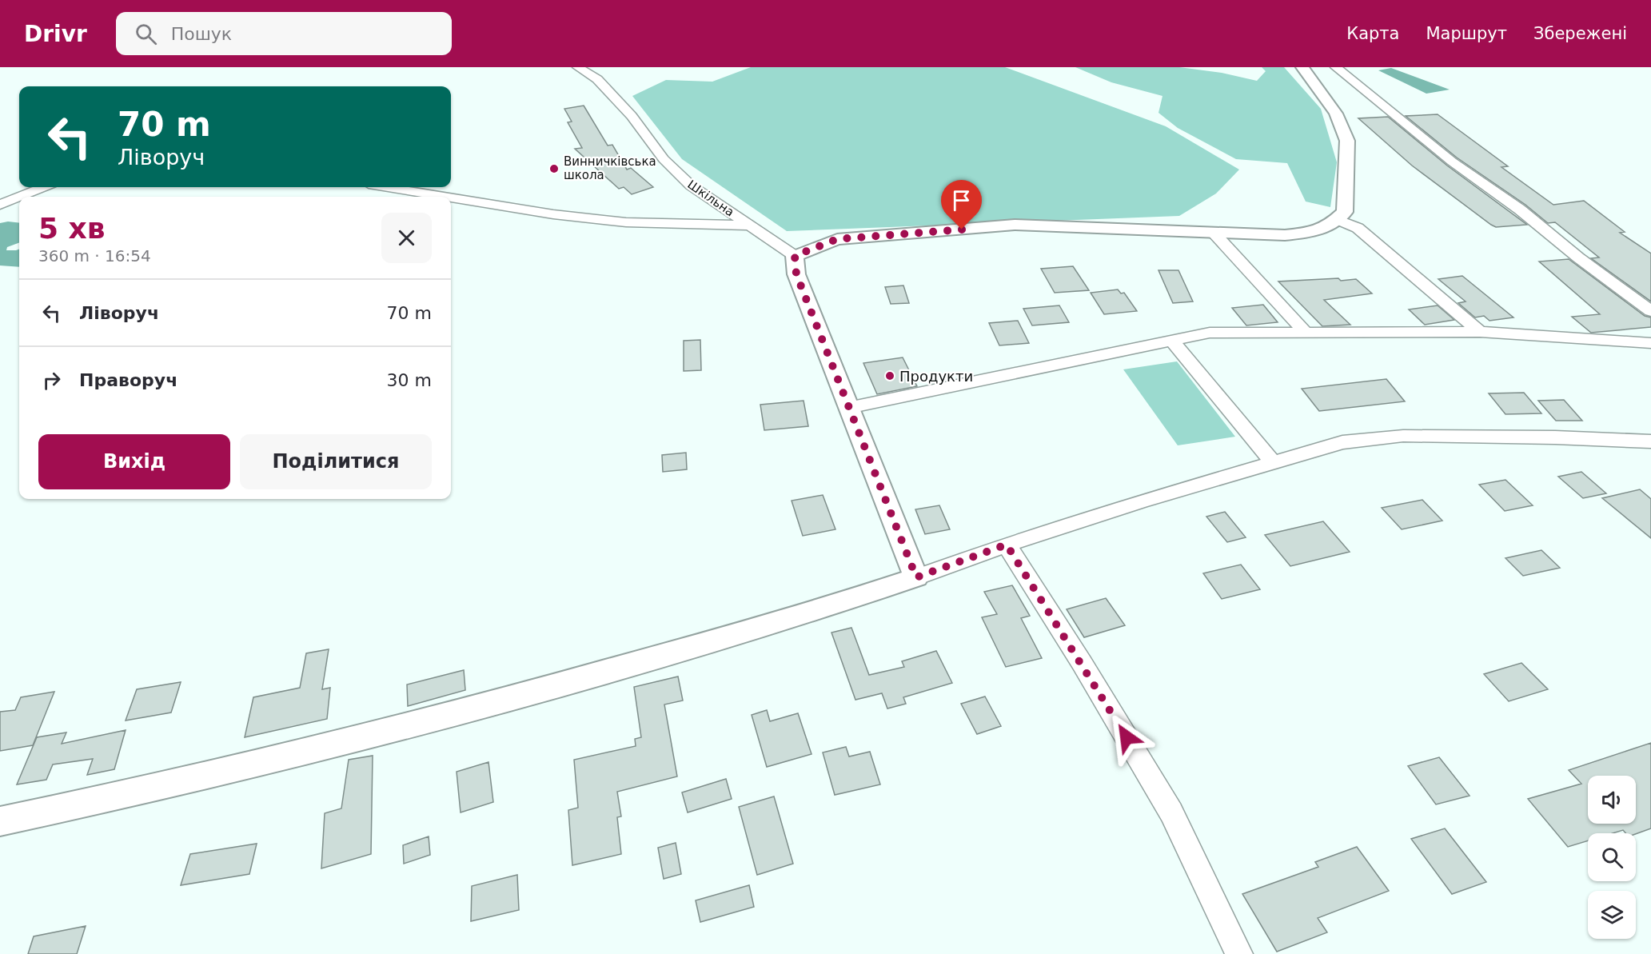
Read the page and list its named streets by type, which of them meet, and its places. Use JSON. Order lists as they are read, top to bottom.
{
  "streets": {
    "street": ["Шкільна"]
  },
  "places": ["Винничківська школа", "Продукти"],
  "page": {
    "header": "Drivr",
    "search": "Пошук",
    "nav": ["Карта", "Маршрут", "Збережені"],
    "turn": ["70 m", "Ліворуч"],
    "heading": ["5 хв", "360 m · 16:54"],
    "list": [
      {
        "name": "Ліворуч",
        "value": "70 m"
      },
      {
        "name": "Праворуч",
        "value": "30 m"
      }
    ],
    "buttons": ["Вихід", "Поділитися"]
  }
}
